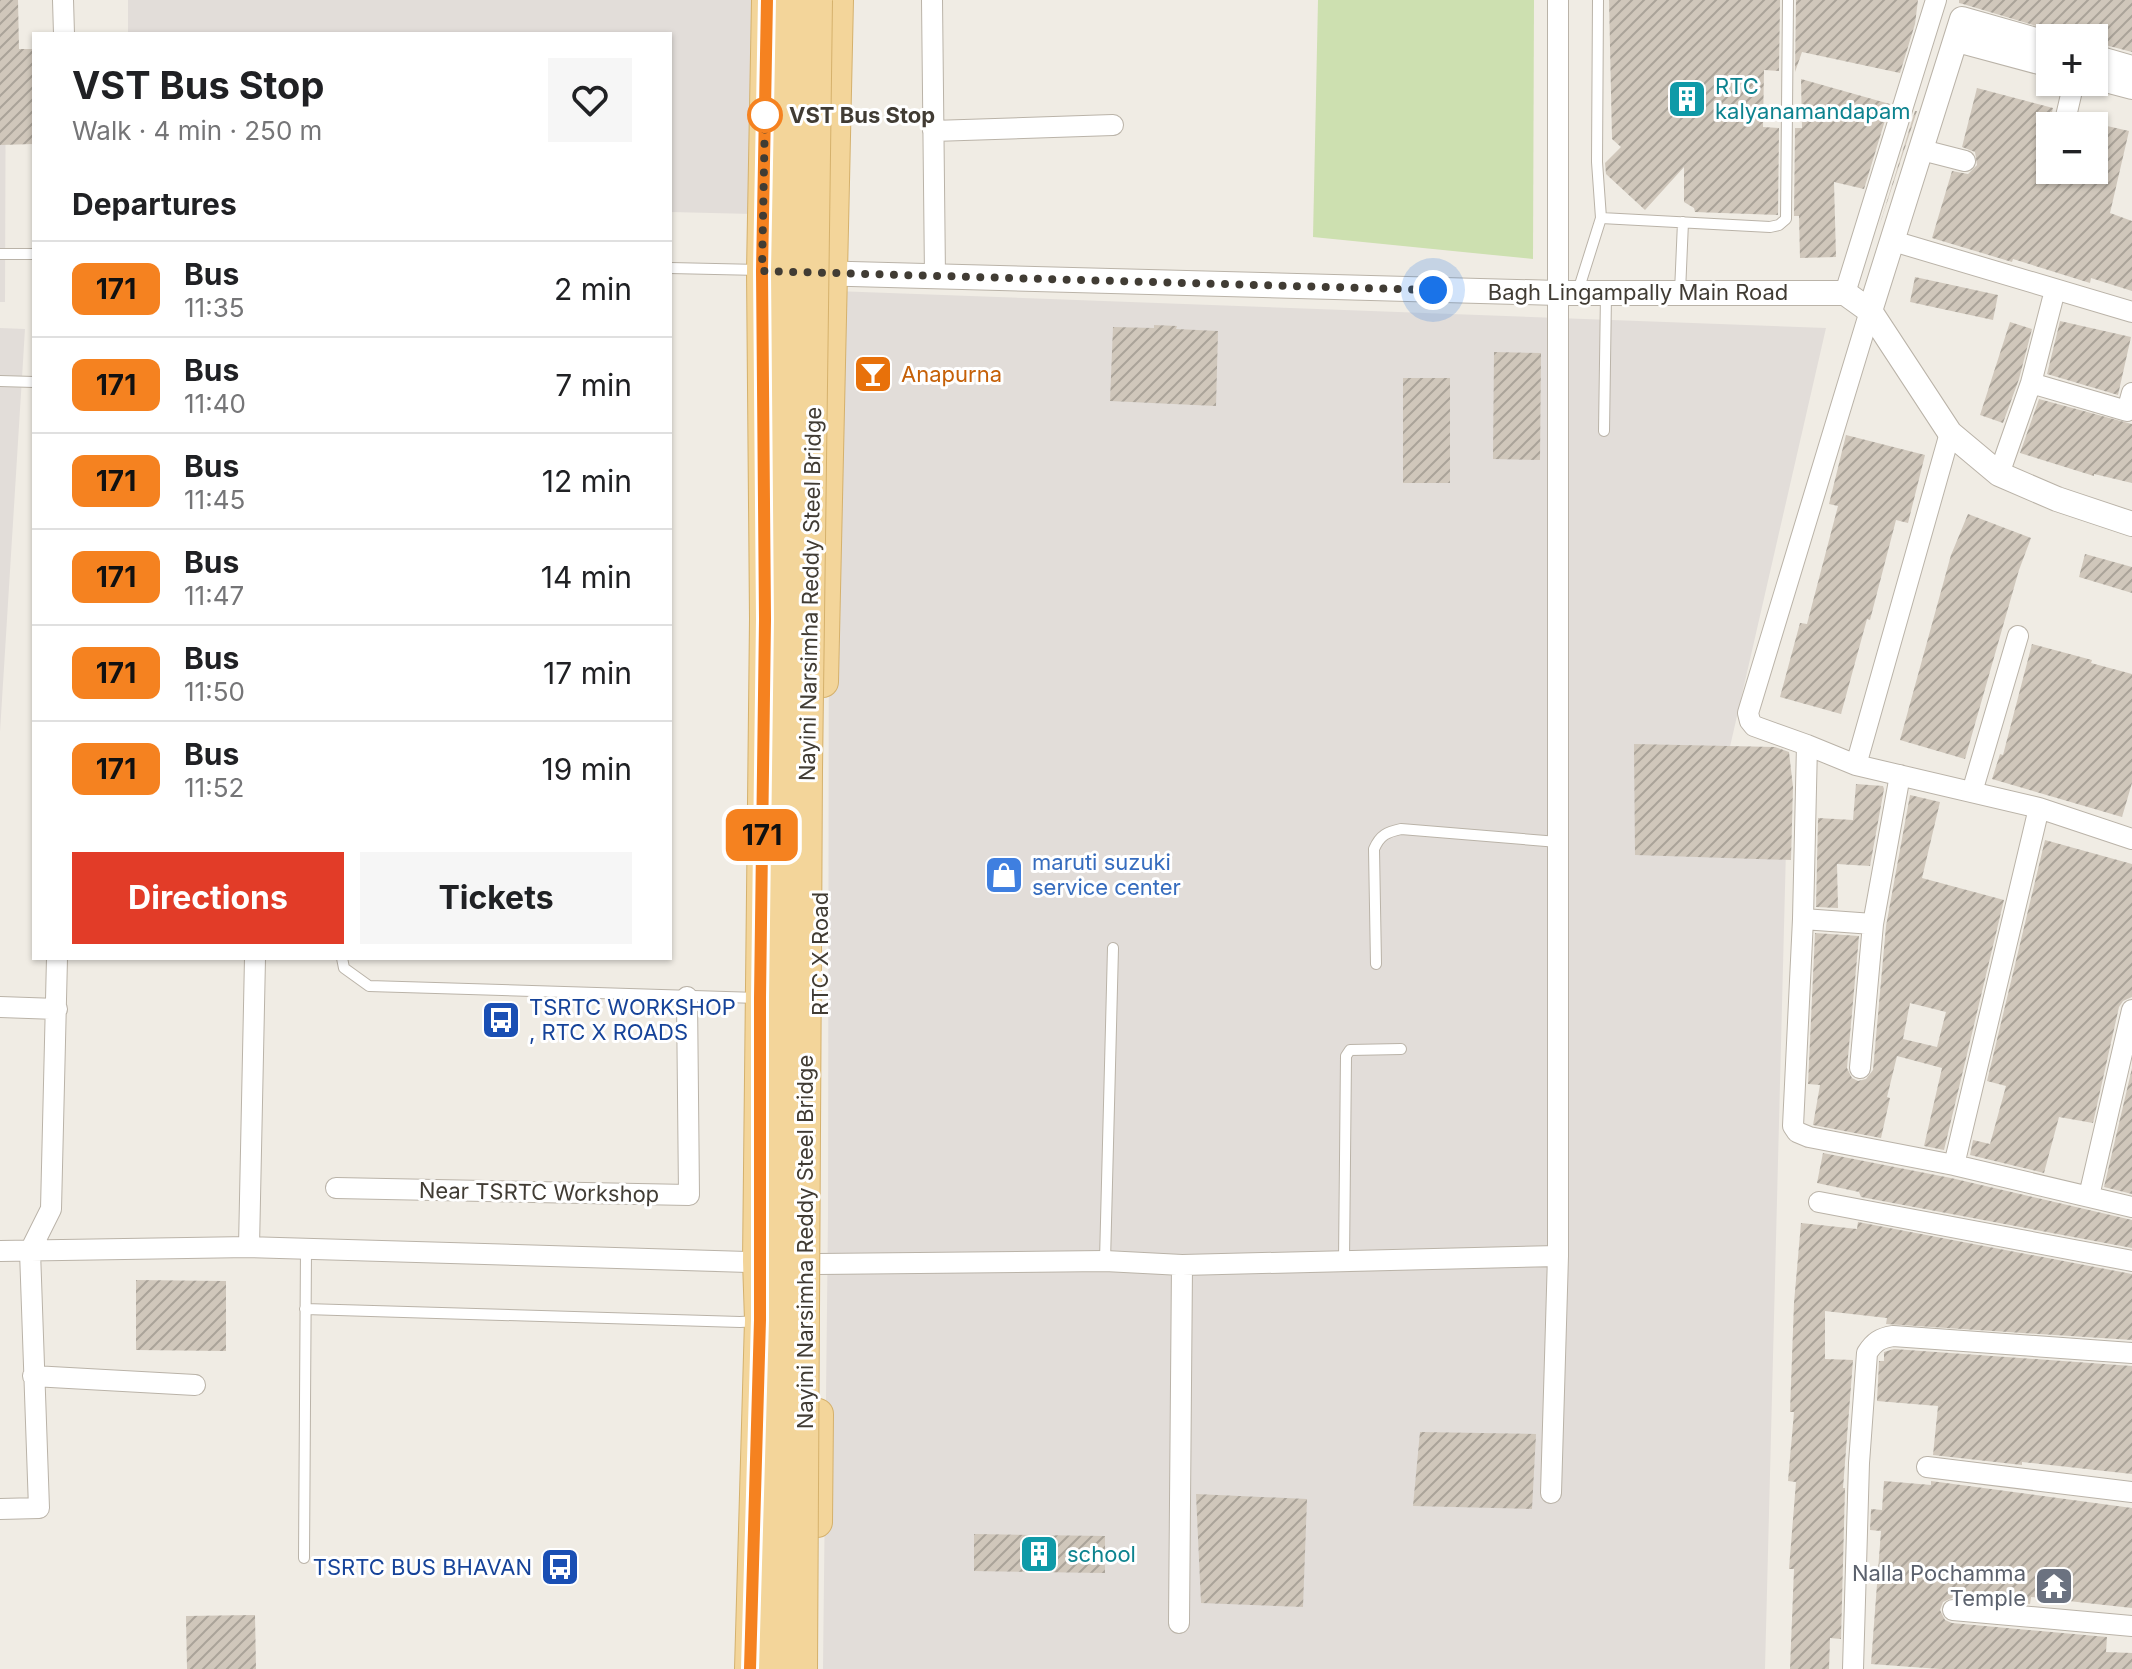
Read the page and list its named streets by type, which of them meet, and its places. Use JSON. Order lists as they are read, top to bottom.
{
  "streets": {
    "main road": ["Nayini Narsimha Reddy Steel Bridge", "RTC X Road"],
    "street": ["Bagh Lingampally Main Road", "Near TSRTC Workshop"]
  },
  "crossings": [
    ["Bagh Lingampally Main Road", "RTC X Road"]
  ],
  "places": {
    "building": ["RTC kalyanamandapam", "school"],
    "other": ["VST Bus Stop"],
    "bar": ["Anapurna"],
    "shop": ["maruti suzuki service center"],
    "bus stop": ["TSRTC WORKSHOP , RTC X ROADS", "TSRTC BUS BHAVAN"],
    "temple": ["Nalla Pochamma Temple"]
  },
  "lines": ["bus line 171"],
  "page": {
    "on_map": "171",
    "map_buttons": ["+", "−"],
    "heading": [
      ["VST Bus Stop", "Walk · 4 min · 250 m"],
      "Departures"
    ],
    "list": [
      {
        "mark": "171",
        "name": "Bus",
        "note": "11:35",
        "value": "2 min"
      },
      {
        "mark": "171",
        "name": "Bus",
        "note": "11:40",
        "value": "7 min"
      },
      {
        "mark": "171",
        "name": "Bus",
        "note": "11:45",
        "value": "12 min"
      },
      {
        "mark": "171",
        "name": "Bus",
        "note": "11:47",
        "value": "14 min"
      },
      {
        "mark": "171",
        "name": "Bus",
        "note": "11:50",
        "value": "17 min"
      },
      {
        "mark": "171",
        "name": "Bus",
        "note": "11:52",
        "value": "19 min"
      }
    ],
    "buttons": ["Directions", "Tickets"]
  }
}
